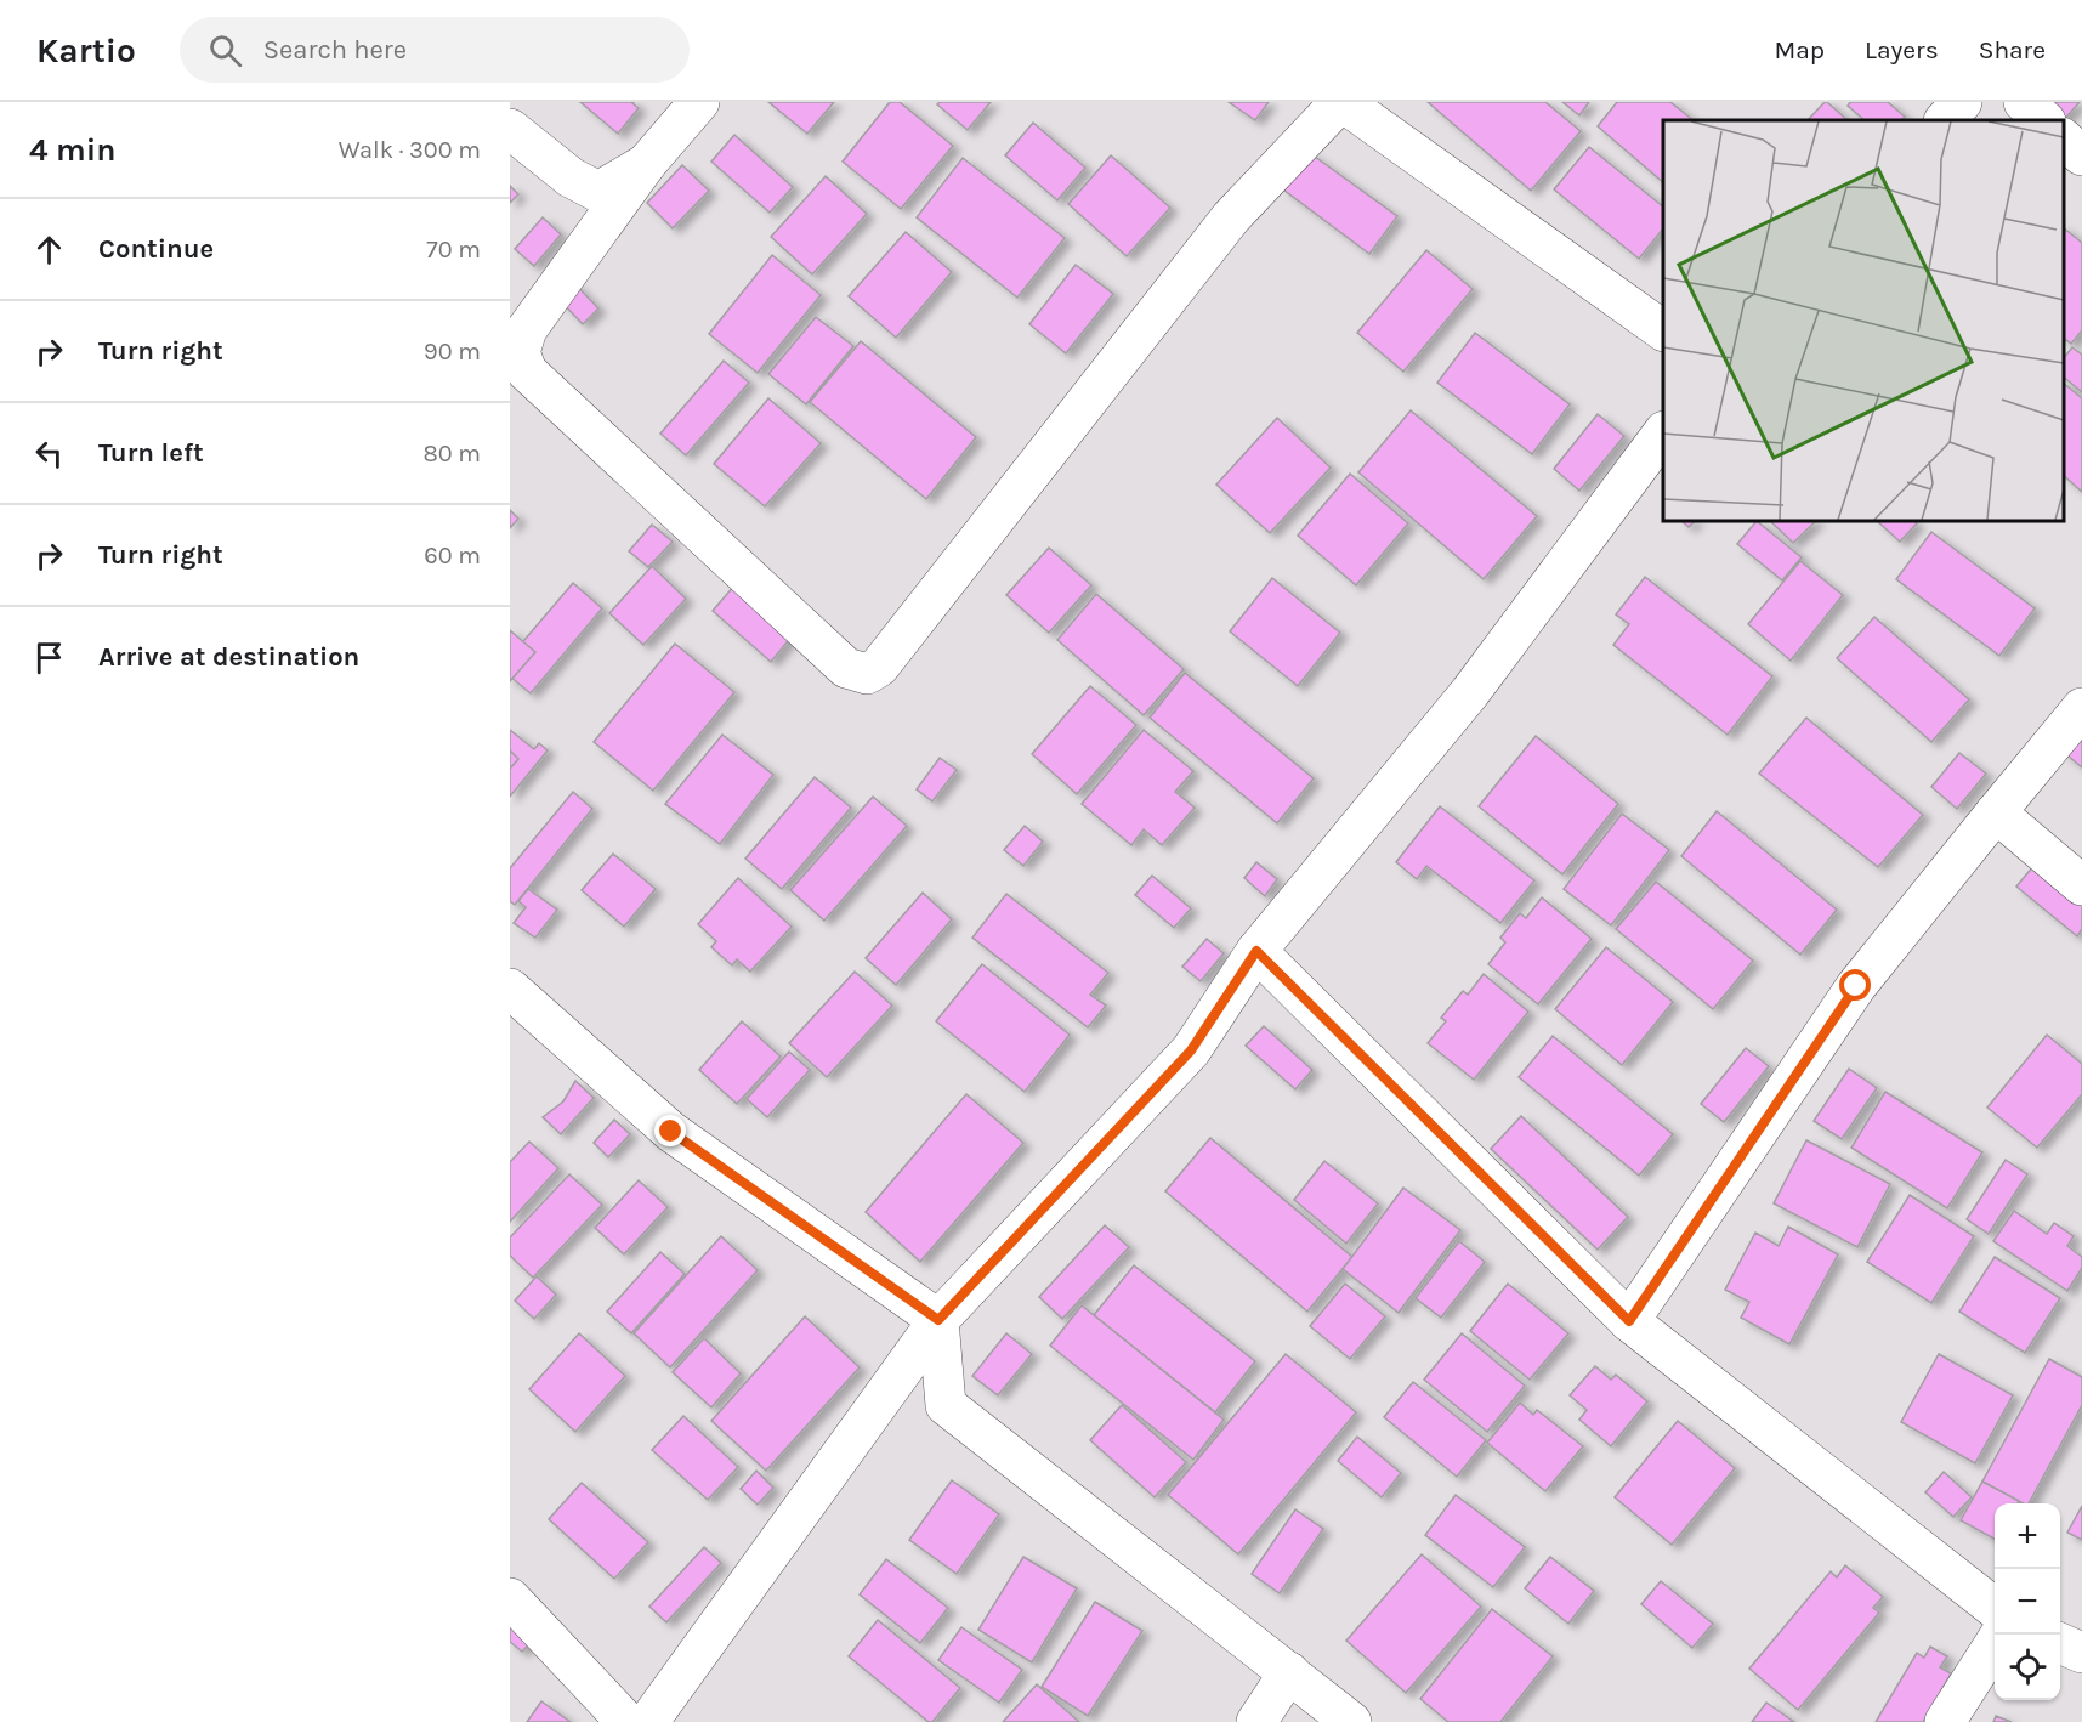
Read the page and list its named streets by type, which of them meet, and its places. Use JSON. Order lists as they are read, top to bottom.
{
  "page": {
    "header": "Kartio",
    "search": "Search here",
    "nav": ["Map", "Layers", "Share"],
    "heading": ["4 min", "Walk · 300 m"],
    "list": [
      ["Continue", "70 m"],
      ["Turn right", "90 m"],
      ["Turn left", "80 m"],
      ["Turn right", "60 m"],
      "Arrive at destination"
    ],
    "map_buttons": ["+", "−"]
  }
}
